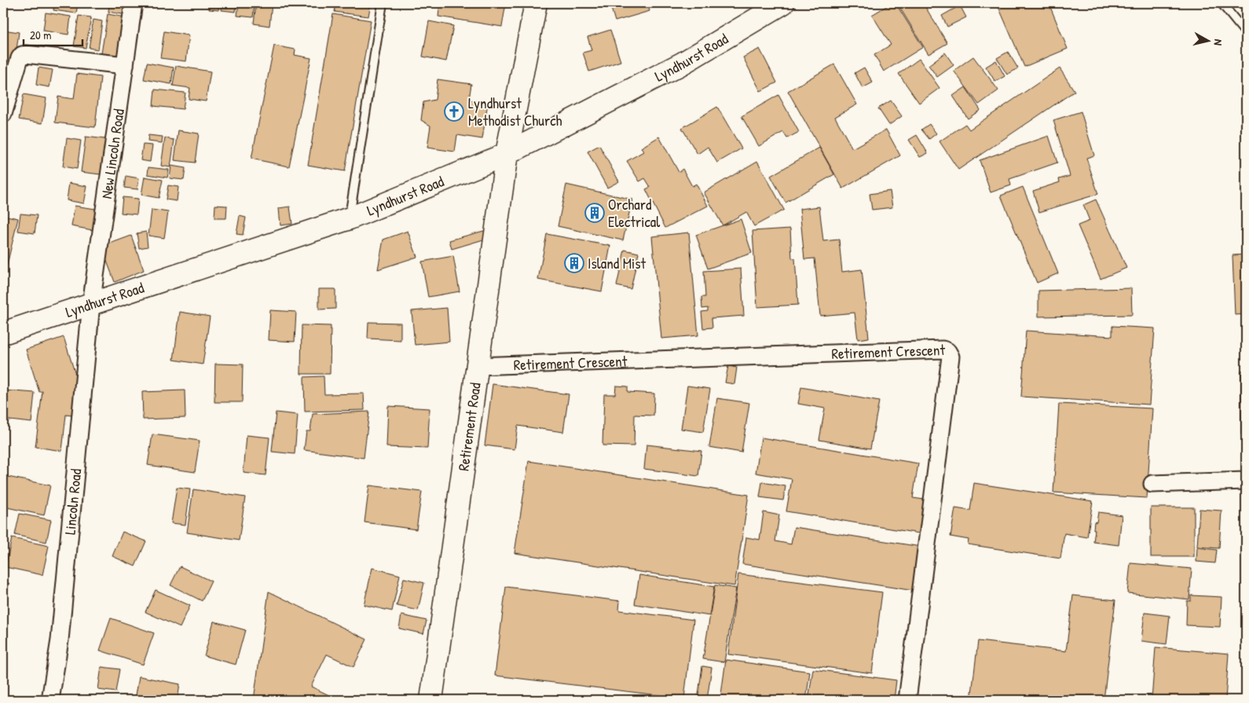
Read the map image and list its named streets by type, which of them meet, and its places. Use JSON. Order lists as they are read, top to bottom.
{
  "streets": {
    "main road": ["Lyndhurst Road", "Retirement Road"],
    "street": ["New Lincoln Road", "Retirement Crescent", "Lincoln Road"]
  },
  "crossings": [
    ["Lyndhurst Road", "New Lincoln Road"],
    ["Lyndhurst Road", "Retirement Road"],
    ["Lyndhurst Road", "Lincoln Road"],
    ["New Lincoln Road", "Lincoln Road"],
    ["Retirement Crescent", "Retirement Road"]
  ],
  "places": {
    "church": ["Lyndhurst Methodist Church"],
    "building": ["Orchard Electrical", "Island Mist"]
  },
  "scale_bar": "20 m",
  "north": "right"
}
